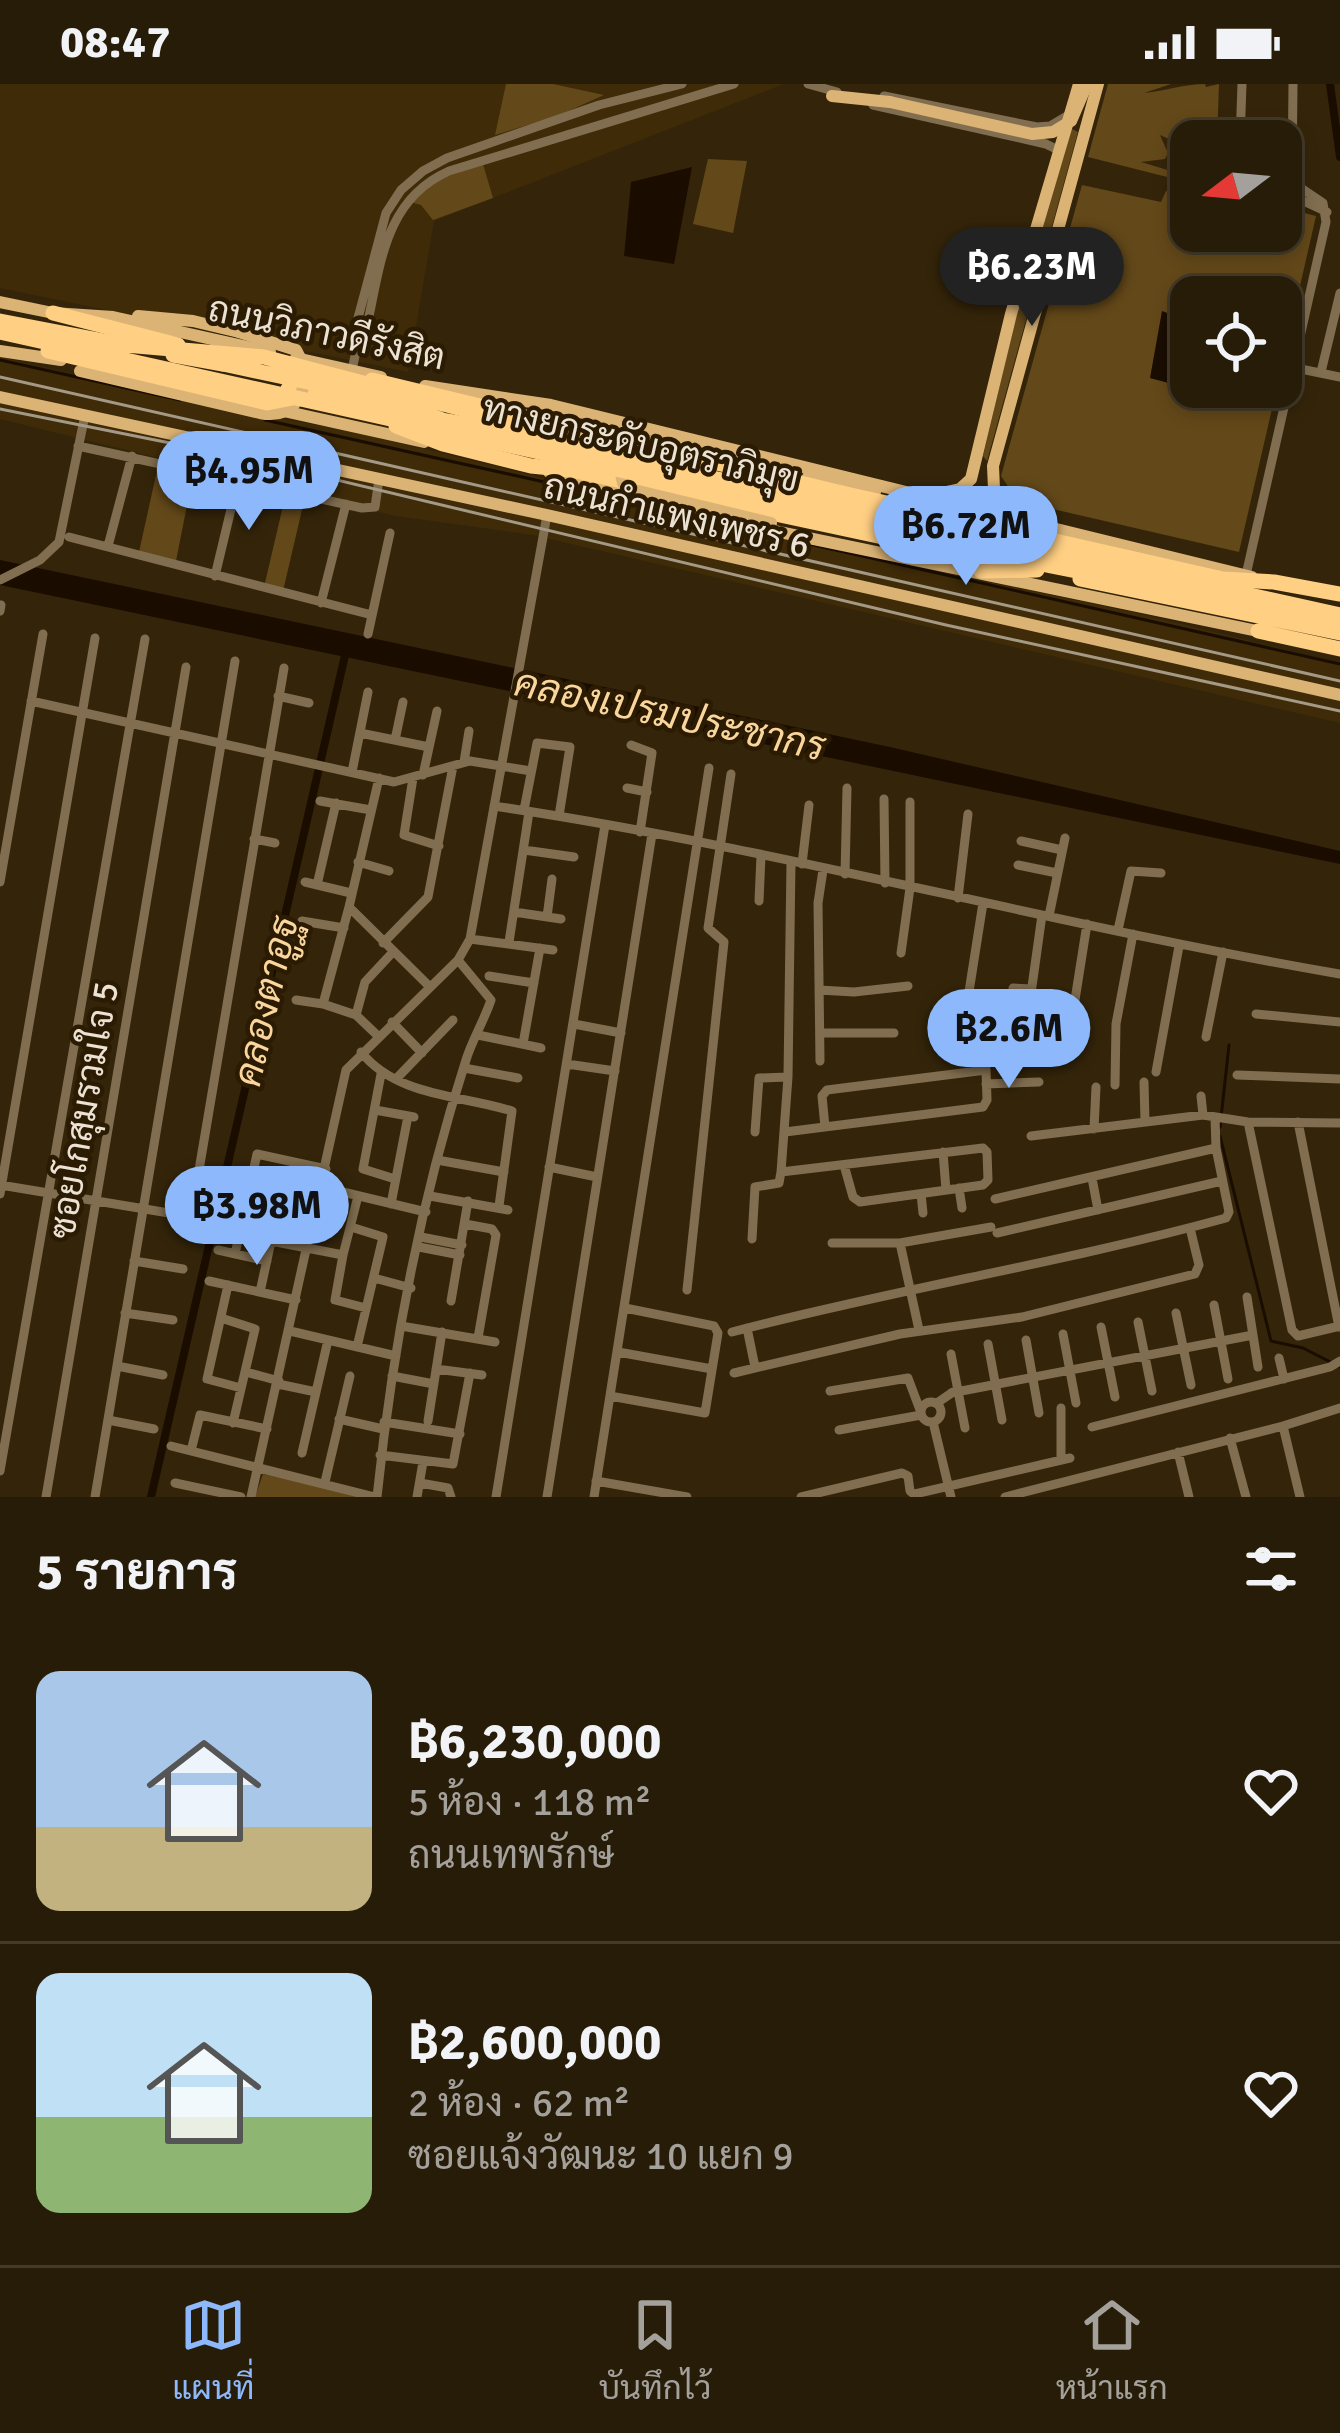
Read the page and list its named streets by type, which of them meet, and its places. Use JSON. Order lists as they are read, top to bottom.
{
  "streets": {
    "highway": ["ถนนวิภาวดีรังสิต", "ทางยกระดับอุตราภิมุข"],
    "main road": ["ถนนกำแพงเพชร 6"],
    "street": ["ซอยโกสุมรวมใจ 5"]
  },
  "crossings": [
    ["ถนนวิภาวดีรังสิต", "ทางยกระดับอุตราภิมุข"]
  ],
  "water": ["คลองเปรมประชากร", "คลองตาอูฐ"],
  "north": "left",
  "page": {
    "status": "08:47",
    "price": [
      "฿6.23M",
      "฿4.95M",
      "฿6.72M",
      "฿2.6M",
      "฿3.98M"
    ],
    "heading": "5 รายการ",
    "list": [
      {
        "name": "฿6,230,000",
        "note": "5 ห้อง · 118 m² · ถนนเทพรักษ์"
      },
      {
        "name": "฿2,600,000",
        "note": "2 ห้อง · 62 m² · ซอยแจ้งวัฒนะ 10 แยก 9"
      }
    ],
    "tabs": ["แผนที่", "บันทึกไว้", "หน้าแรก"]
  }
}
